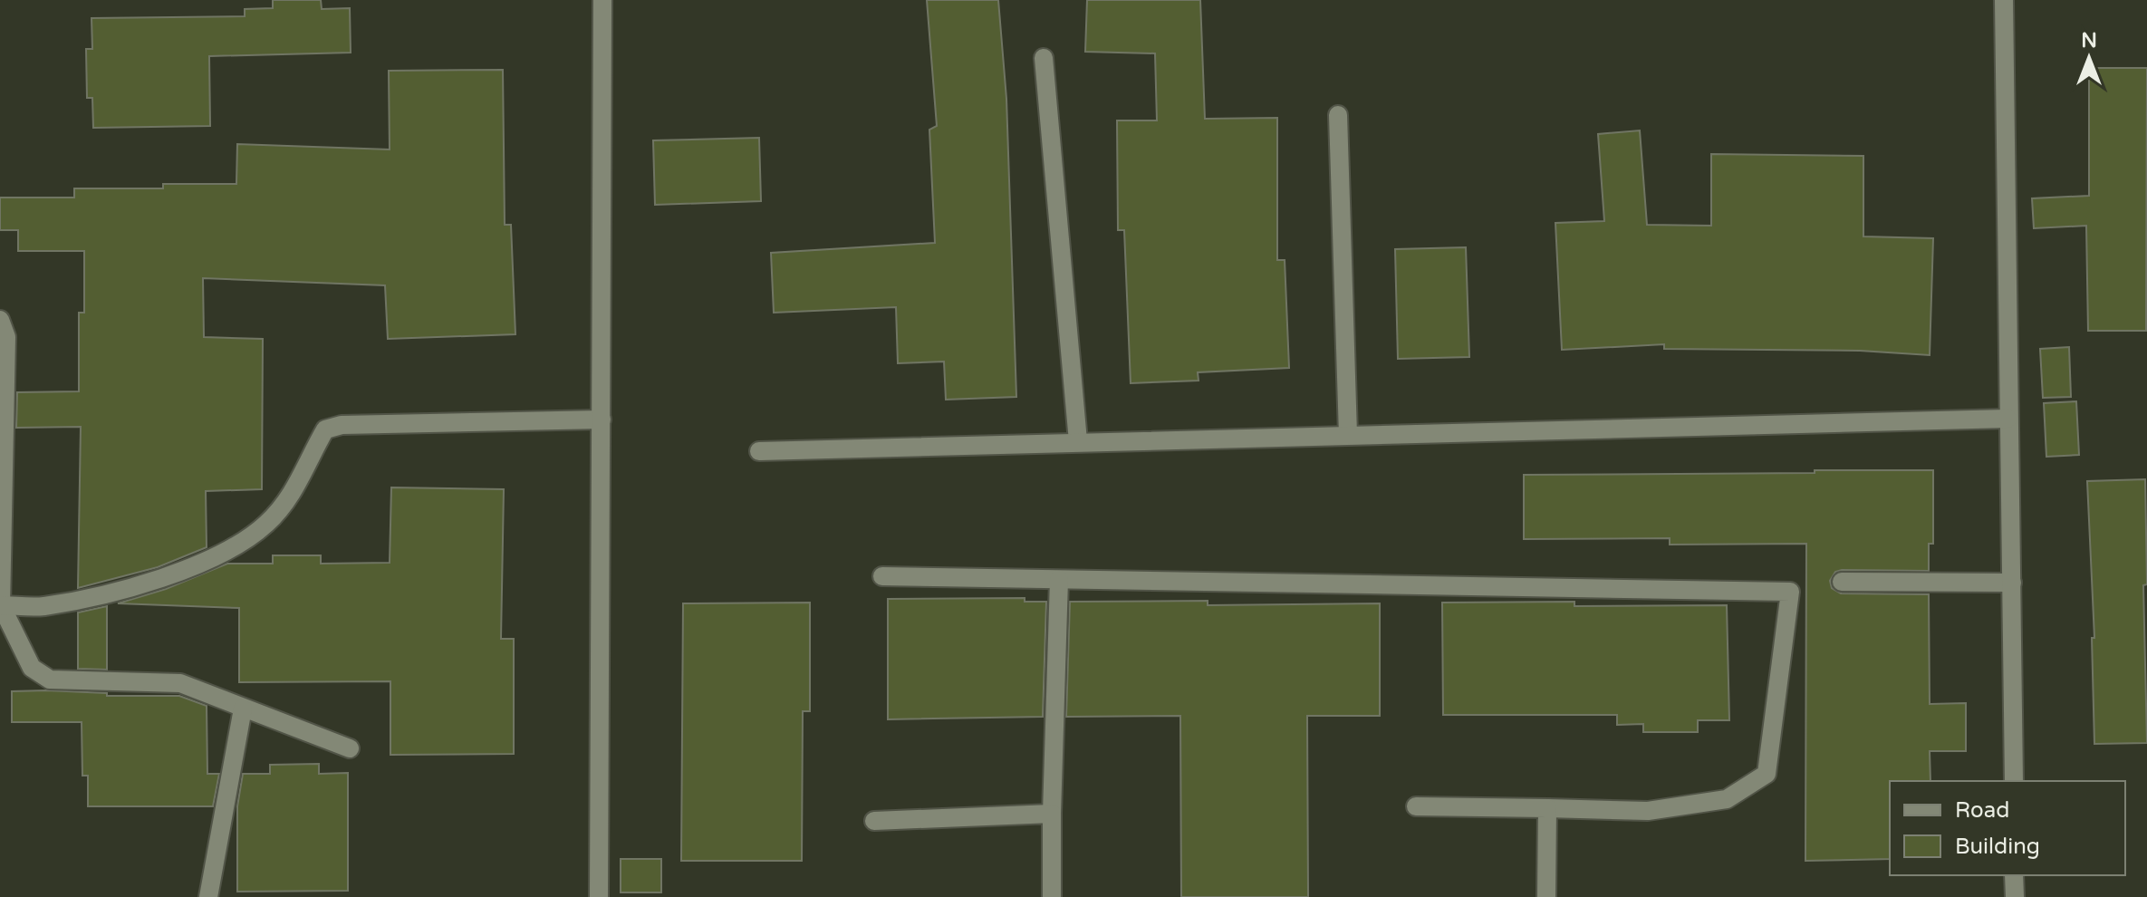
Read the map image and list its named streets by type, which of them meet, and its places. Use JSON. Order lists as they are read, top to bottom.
{
  "legend": ["Road", "Building"],
  "north": "top"
}
